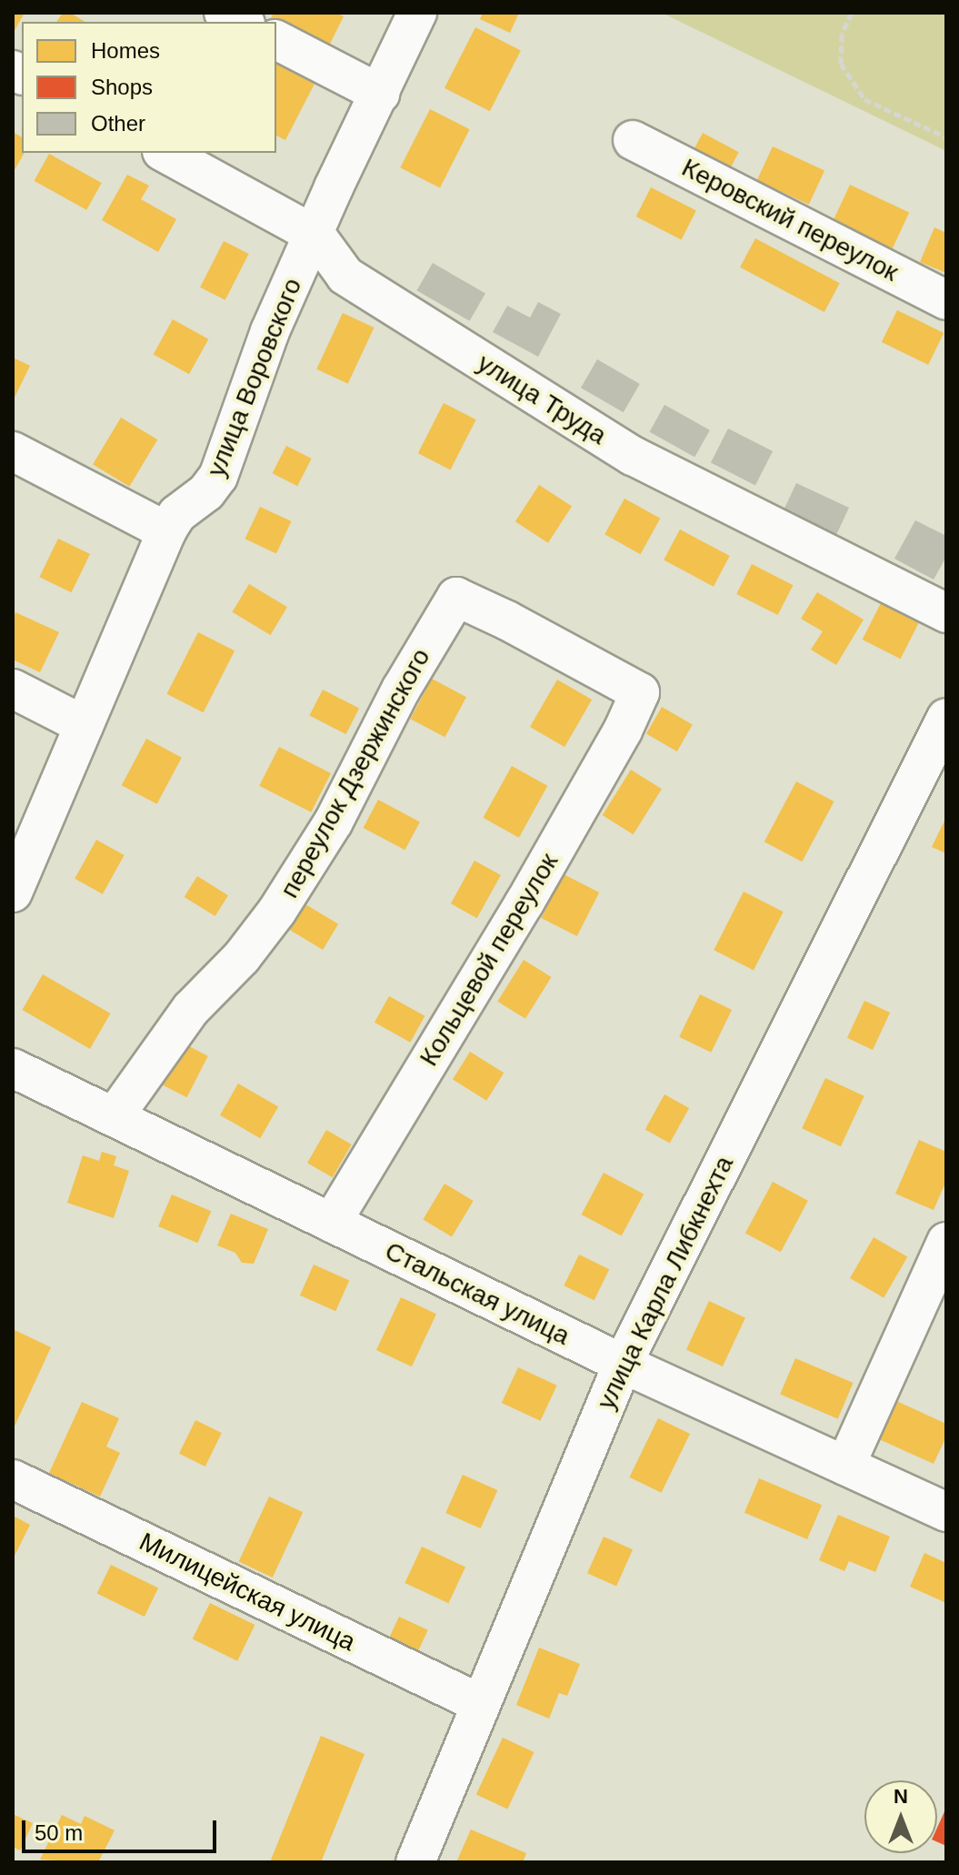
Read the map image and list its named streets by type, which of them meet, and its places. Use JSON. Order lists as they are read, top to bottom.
{
  "streets": {
    "street": [
      "Керовский переулок",
      "улица Воровского",
      "улица Труда",
      "переулок Дзержинского",
      "Кольцевой переулок",
      "улица Карла Либкнехта",
      "Стальская улица",
      "Милицейская улица"
    ]
  },
  "crossings": [
    ["улица Воровского", "улица Труда"],
    ["переулок Дзержинского", "Кольцевой переулок"],
    ["переулок Дзержинского", "Стальская улица"],
    ["Кольцевой переулок", "Стальская улица"],
    ["улица Карла Либкнехта", "Стальская улица"],
    ["улица Карла Либкнехта", "Милицейская улица"]
  ],
  "legend": ["Homes", "Shops", "Other"],
  "scale_bar": "50 m",
  "north": "top"
}
